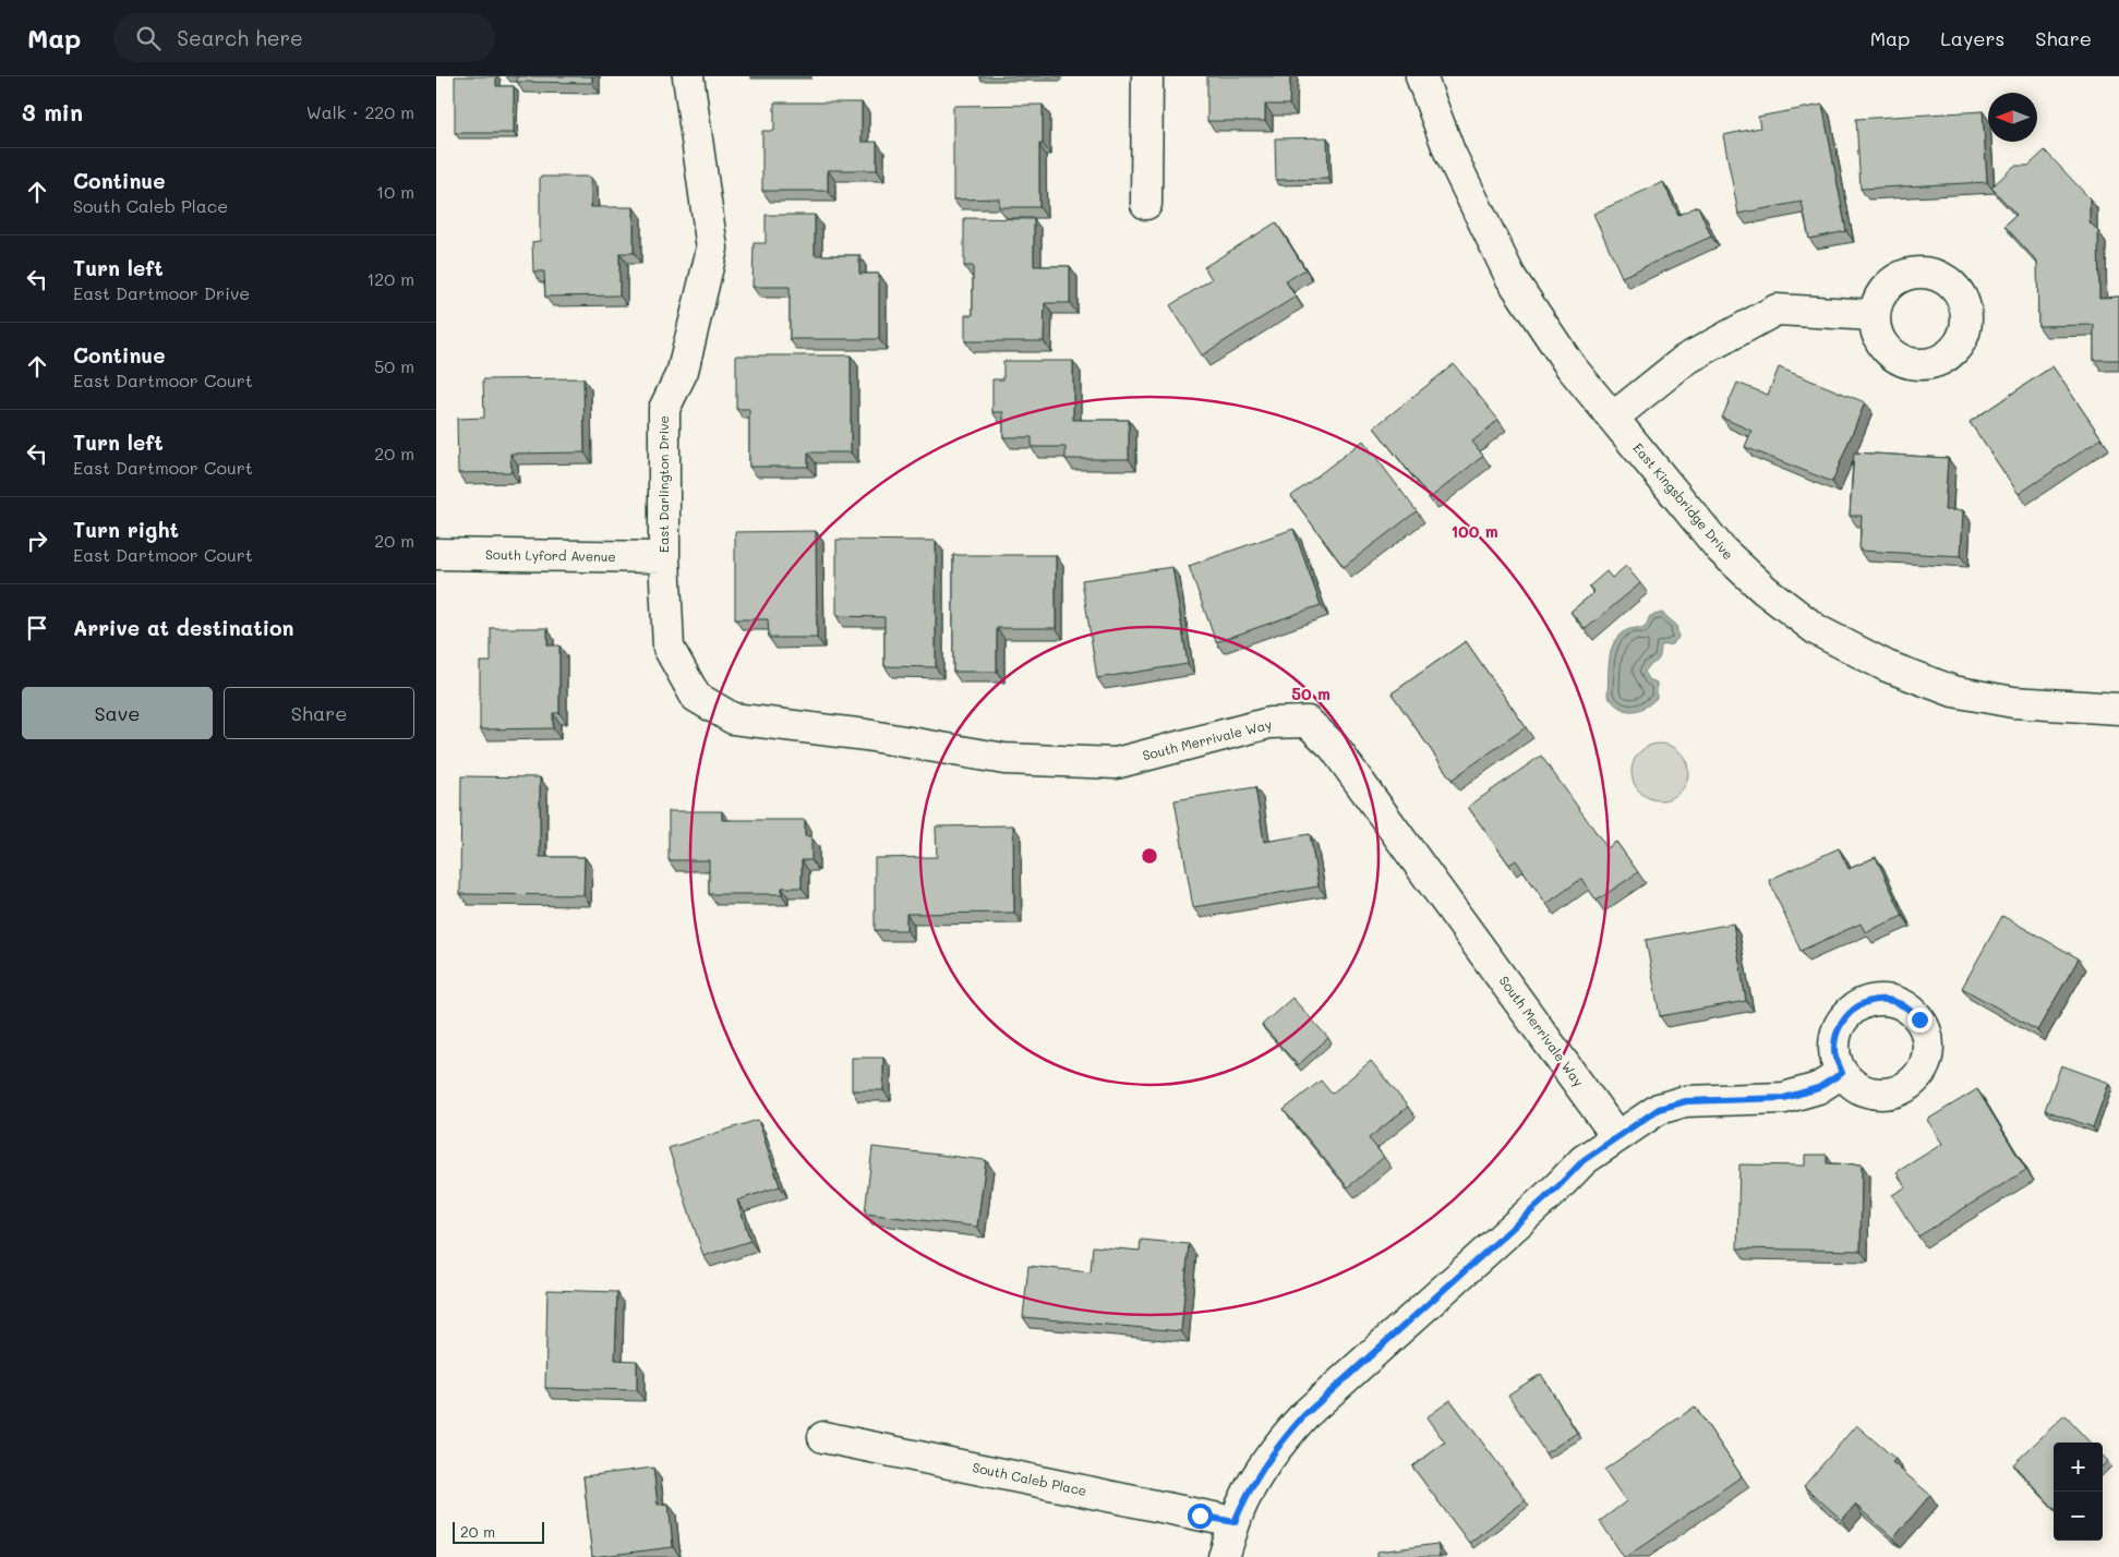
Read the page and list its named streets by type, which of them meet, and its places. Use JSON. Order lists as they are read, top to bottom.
{
  "streets": {
    "street": [
      "East Darlington Drive",
      "East Kingsbridge Drive",
      "South Lyford Avenue",
      "South Merrivale Way",
      "South Caleb Place"
    ]
  },
  "crossings": [
    ["East Darlington Drive", "South Lyford Avenue"],
    ["East Darlington Drive", "South Merrivale Way"]
  ],
  "scale_bar": "20 m",
  "north": "left",
  "page": {
    "header": "Map",
    "search": "Search here",
    "nav": ["Map", "Layers", "Share"],
    "heading": ["3 min", "Walk · 220 m"],
    "list": [
      ["Continue", "South Caleb Place", "10 m"],
      ["Turn left", "East Dartmoor Drive", "120 m"],
      ["Continue", "East Dartmoor Court", "50 m"],
      ["Turn left", "East Dartmoor Court", "20 m"],
      ["Turn right", "East Dartmoor Court", "20 m"],
      "Arrive at destination"
    ],
    "buttons": ["Save", "Share"],
    "map_buttons": ["+", "−"],
    "scale": "20 m"
  },
  "rings": ["100 m", "50 m"]
}
